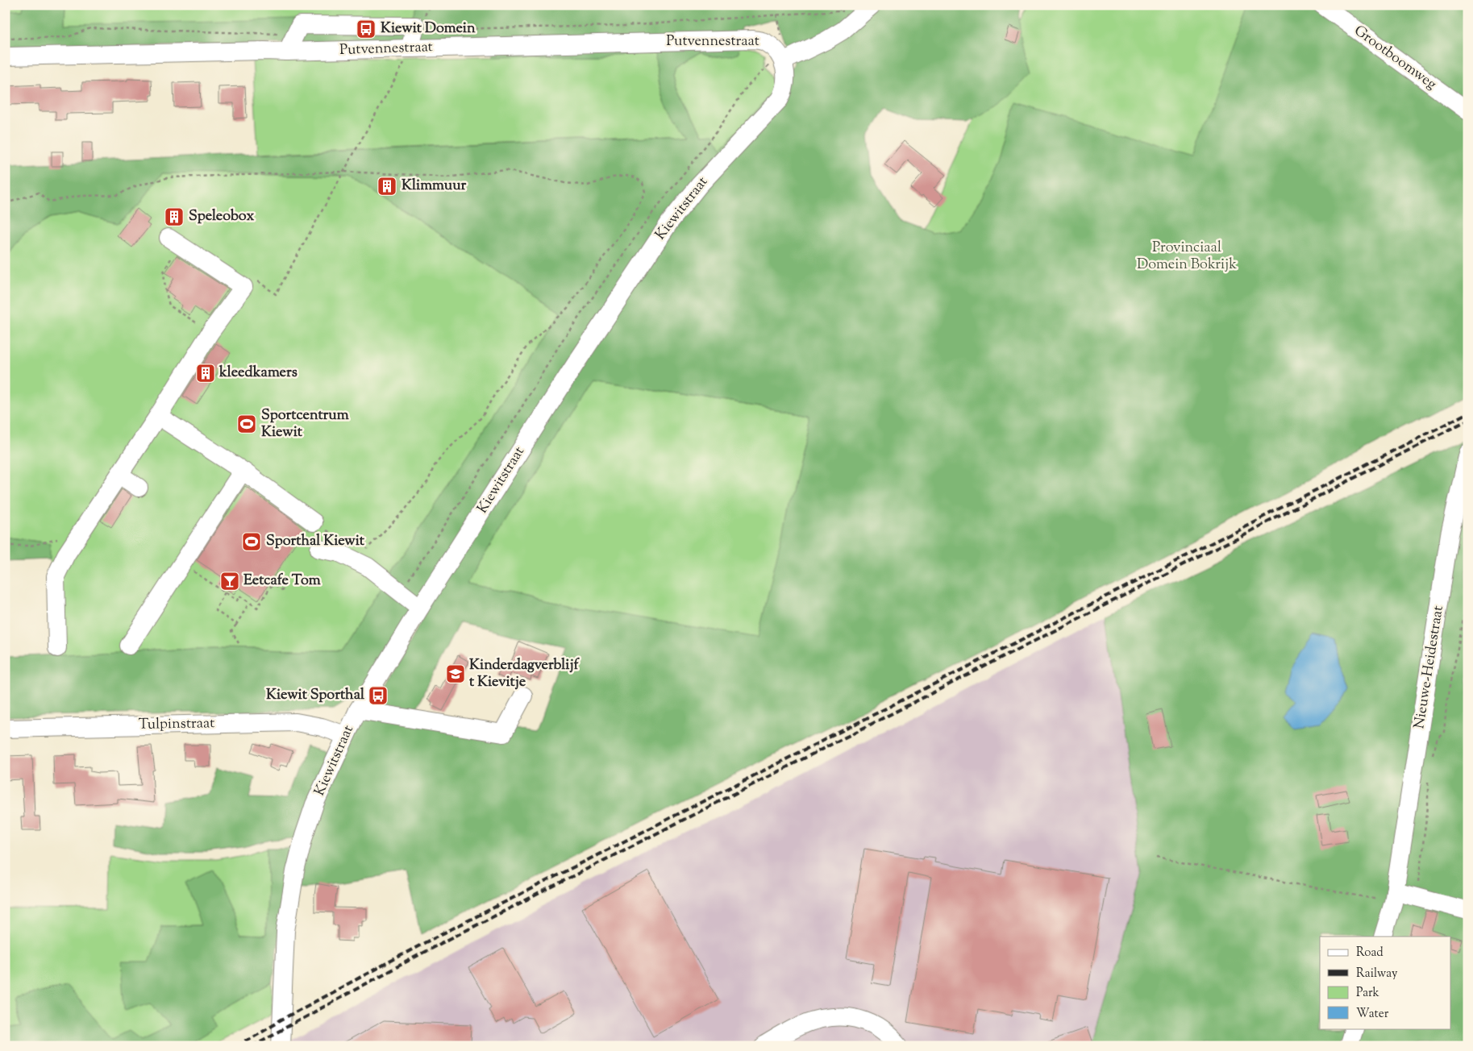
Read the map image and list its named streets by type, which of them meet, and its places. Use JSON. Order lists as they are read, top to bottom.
{
  "streets": {
    "street": [
      "Putvennestraat",
      "Grootboomweg",
      "Kiewitstraat",
      "Nieuwe-Heidestraat",
      "Tulpinstraat"
    ]
  },
  "crossings": [
    ["Putvennestraat", "Kiewitstraat"],
    ["Kiewitstraat", "Tulpinstraat"]
  ],
  "parks": ["Provinciaal Domein Bokrijk"],
  "places": {
    "bus stop": ["Kiewit Domein", "Kiewit Sporthal"],
    "building": ["Klimmuur", "Speleobox", "kleedkamers"],
    "sports": ["Sportcentrum Kiewit", "Sporthal Kiewit"],
    "bar": ["Eetcafe Tom"],
    "school or university": ["Kinderdagverblijf t Kievitje"]
  },
  "legend": [
    "Road",
    "Railway",
    "Park",
    "Water"
  ]
}
